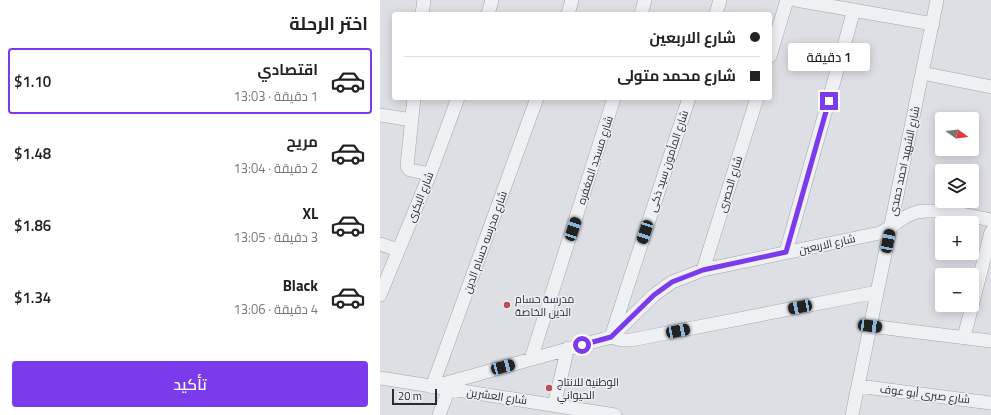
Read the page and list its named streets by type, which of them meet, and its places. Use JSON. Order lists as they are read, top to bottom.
{
  "streets": {
    "street": [
      "شارع مسجد المغفره",
      "شارع المأمون سيد ذكى",
      "شارع الشهيد احمد حمدى",
      "شارع الحصرى",
      "شارع البكرى",
      "شارع مدرسه حسام الدين",
      "شارع الاربعين",
      "شارع صبرى أبو عوف",
      "شارع العشرين"
    ]
  },
  "crossings": [
    ["شارع مسجد المغفره", "شارع الاربعين"],
    ["شارع المأمون سيد ذكى", "شارع الاربعين"],
    ["شارع الشهيد احمد حمدى", "شارع الاربعين"],
    ["شارع الشهيد احمد حمدى", "شارع صبرى أبو عوف"],
    ["شارع الحصرى", "شارع الاربعين"],
    ["شارع مدرسه حسام الدين", "شارع الاربعين"],
    ["شارع مدرسه حسام الدين", "شارع العشرين"],
    ["شارع الاربعين", "شارع العشرين"]
  ],
  "places": ["مدرسة حسام الدين الخاصة", "الوطنية للانتاج الحيواني"],
  "scale_bar": "20 m",
  "north": "right",
  "page": {
    "heading": "اختر الرحلة",
    "banner": ["شارع الاربعين", "شارع محمد متولى"],
    "bubble": "1 دقيقة",
    "list": [
      {
        "name": "اقتصادي",
        "note": "1 دقيقة · 13:03",
        "value": "$1.10"
      },
      {
        "name": "مريح",
        "note": "2 دقيقة · 13:04",
        "value": "$1.48"
      },
      {
        "name": "XL",
        "note": "3 دقيقة · 13:05",
        "value": "$1.86"
      },
      {
        "name": "Black",
        "note": "4 دقيقة · 13:06",
        "value": "$1.34"
      }
    ],
    "map_buttons": ["+", "−"],
    "buttons": "تأكيد",
    "scale": "20 m"
  }
}
